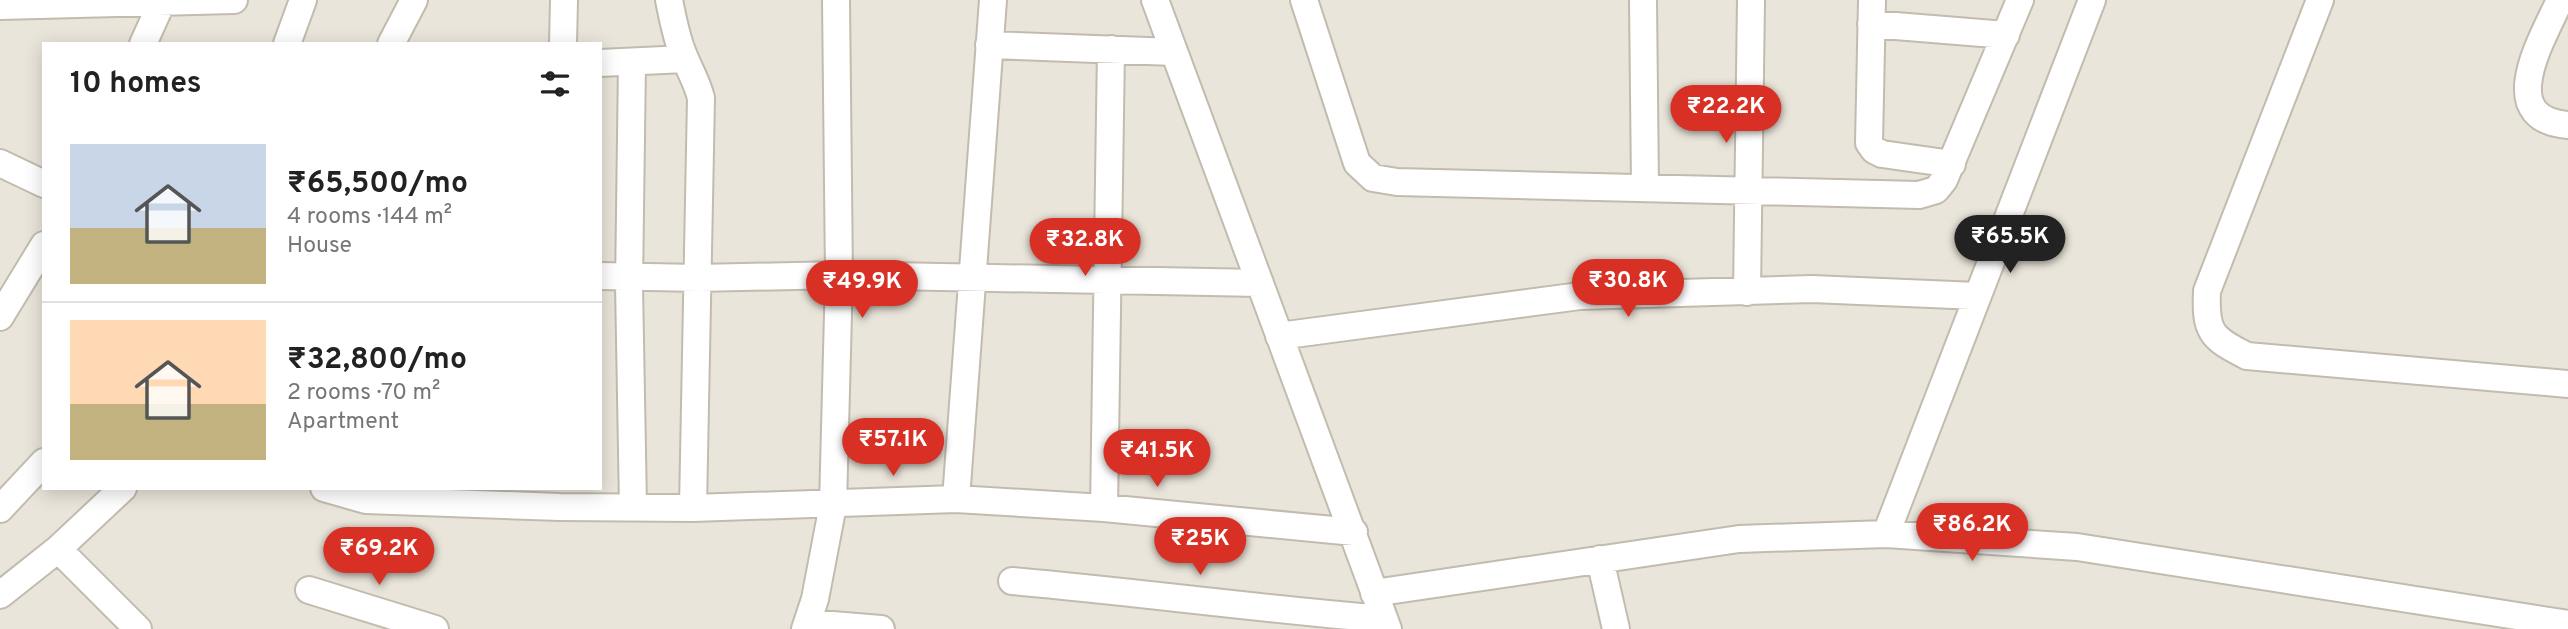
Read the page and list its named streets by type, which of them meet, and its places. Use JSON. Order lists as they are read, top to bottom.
{
  "page": {
    "heading": "10 homes",
    "price": [
      "₹22.2K",
      "₹65.5K",
      "₹32.8K",
      "₹30.8K",
      "₹49.9K",
      "₹57.1K",
      "₹41.5K",
      "₹86.2K",
      "₹25K",
      "₹69.2K"
    ],
    "list": [
      {
        "name": "₹65,500/mo",
        "note": "4 rooms · 144 m² · House"
      },
      {
        "name": "₹32,800/mo",
        "note": "2 rooms · 70 m² · Apartment"
      }
    ]
  }
}
